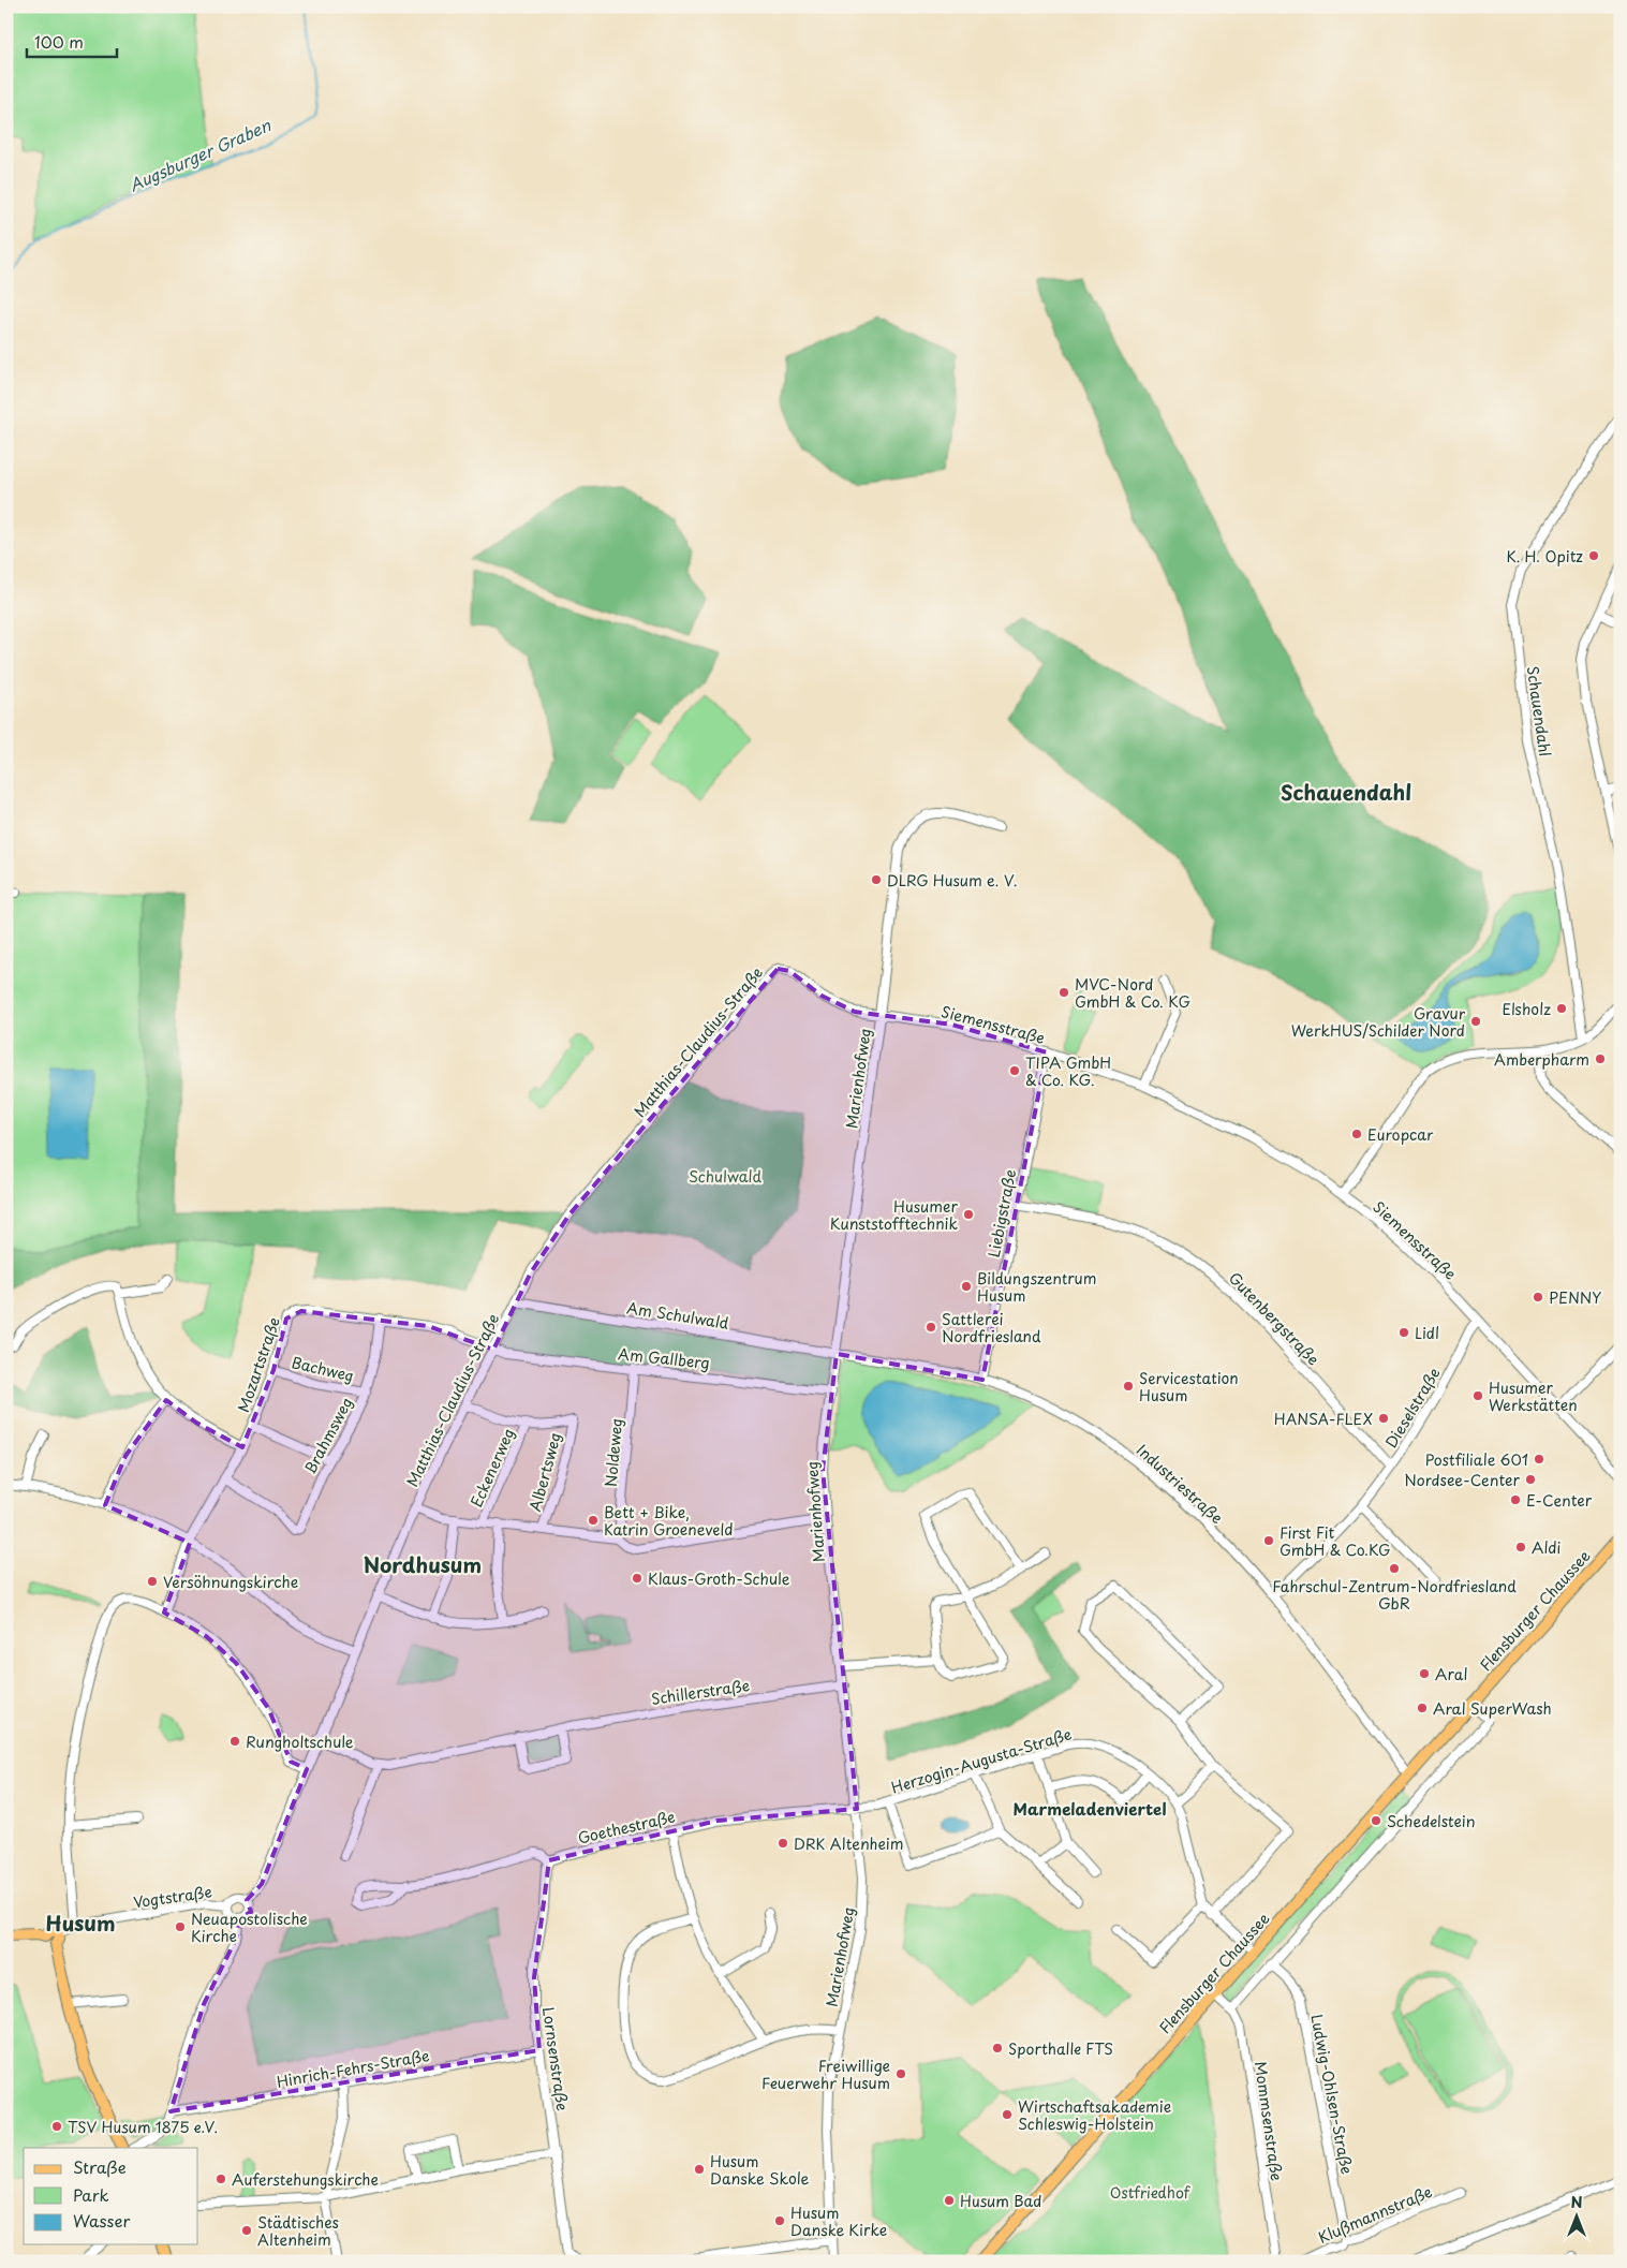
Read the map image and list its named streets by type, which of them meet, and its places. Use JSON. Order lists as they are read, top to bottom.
{
  "streets": {
    "main road": ["Flensburger Chaussee"],
    "street": [
      "Schauendahl",
      "Siemensstraße",
      "Matthias-Claudius-Straße",
      "Marienhofweg",
      "Liebigstraße",
      "Am Schulwald",
      "Gutenbergstraße",
      "Am Gallberg",
      "Mozartstraße",
      "Bachweg",
      "Dieselstraße",
      "Brahmsweg",
      "Noldeweg",
      "Eckenerweg",
      "Albertsweg",
      "Industriestraße",
      "Schillerstraße",
      "Herzogin-Augusta-Straße",
      "Goethestraße",
      "Vogtstraße",
      "Lornsenstraße",
      "Hinrich-Fehrs-Straße",
      "Ludwig-Ohlsen-Straße",
      "Mommsenstraße",
      "Klußmannstraße"
    ]
  },
  "crossings": [
    ["Siemensstraße", "Matthias-Claudius-Straße"],
    ["Siemensstraße", "Marienhofweg"],
    ["Siemensstraße", "Liebigstraße"],
    ["Siemensstraße", "Dieselstraße"],
    ["Matthias-Claudius-Straße", "Am Schulwald"],
    ["Matthias-Claudius-Straße", "Am Gallberg"],
    ["Matthias-Claudius-Straße", "Mozartstraße"],
    ["Matthias-Claudius-Straße", "Schillerstraße"],
    ["Matthias-Claudius-Straße", "Vogtstraße"],
    ["Matthias-Claudius-Straße", "Hinrich-Fehrs-Straße"],
    ["Marienhofweg", "Am Schulwald"],
    ["Marienhofweg", "Am Gallberg"],
    ["Marienhofweg", "Industriestraße"],
    ["Marienhofweg", "Schillerstraße"],
    ["Marienhofweg", "Herzogin-Augusta-Straße"],
    ["Marienhofweg", "Goethestraße"],
    ["Liebigstraße", "Gutenbergstraße"],
    ["Liebigstraße", "Industriestraße"],
    ["Am Schulwald", "Industriestraße"],
    ["Gutenbergstraße", "Dieselstraße"],
    ["Am Gallberg", "Mozartstraße"],
    ["Am Gallberg", "Noldeweg"],
    ["Mozartstraße", "Bachweg"],
    ["Mozartstraße", "Brahmsweg"],
    ["Bachweg", "Brahmsweg"],
    ["Dieselstraße", "Industriestraße"],
    ["Eckenerweg", "Albertsweg"],
    ["Industriestraße", "Flensburger Chaussee"],
    ["Flensburger Chaussee", "Herzogin-Augusta-Straße"],
    ["Flensburger Chaussee", "Mommsenstraße"],
    ["Herzogin-Augusta-Straße", "Goethestraße"],
    ["Goethestraße", "Lornsenstraße"],
    ["Lornsenstraße", "Hinrich-Fehrs-Straße"],
    ["Ludwig-Ohlsen-Straße", "Klußmannstraße"]
  ],
  "districts": [
    "Schauendahl",
    "Nordhusum",
    "Marmeladenviertel",
    "Husum"
  ],
  "water": ["Augsburger Graben"],
  "parks": ["Schulwald", "Ostfriedhof"],
  "places": [
    "K. H. Opitz",
    "DLRG Husum e. V.",
    "MVC-Nord GmbH & Co. KG",
    "Elsholz",
    "Gravur WerkHUS/Schilder Nord",
    "Amberpharm",
    "TIPA GmbH & Co. KG.",
    "Europcar",
    "Husumer Kunststofftechnik",
    "Bildungszentrum Husum",
    "PENNY",
    "Sattlerei Nordfriesland",
    "Lidl",
    "Servicestation Husum",
    "Husumer Werkstätten",
    "HANSA-FLEX",
    "Postfiliale 601",
    "Nordsee-Center",
    "E-Center",
    "Bett + Bike, Katrin Groeneveld",
    "First Fit GmbH & Co.KG",
    "Aldi",
    "Fahrschul-Zentrum-Nordfriesland GbR",
    "Klaus-Groth-Schule",
    "Versöhnungskirche",
    "Aral",
    "Aral SuperWash",
    "Rungholtschule",
    "Schedelstein",
    "DRK Altenheim",
    "Neuapostolische Kirche",
    "Sporthalle FTS",
    "Freiwillige Feuerwehr Husum",
    "Wirtschaftsakademie Schleswig-Holstein",
    "TSV Husum 1875 e.V.",
    "Husum Danske Skole",
    "Auferstehungskirche",
    "Husum Bad",
    "Husum Danske Kirke",
    "Städtisches Altenheim"
  ],
  "legend": ["Straße", "Park", "Wasser"],
  "scale_bar": "100 m",
  "north": "top"
}
